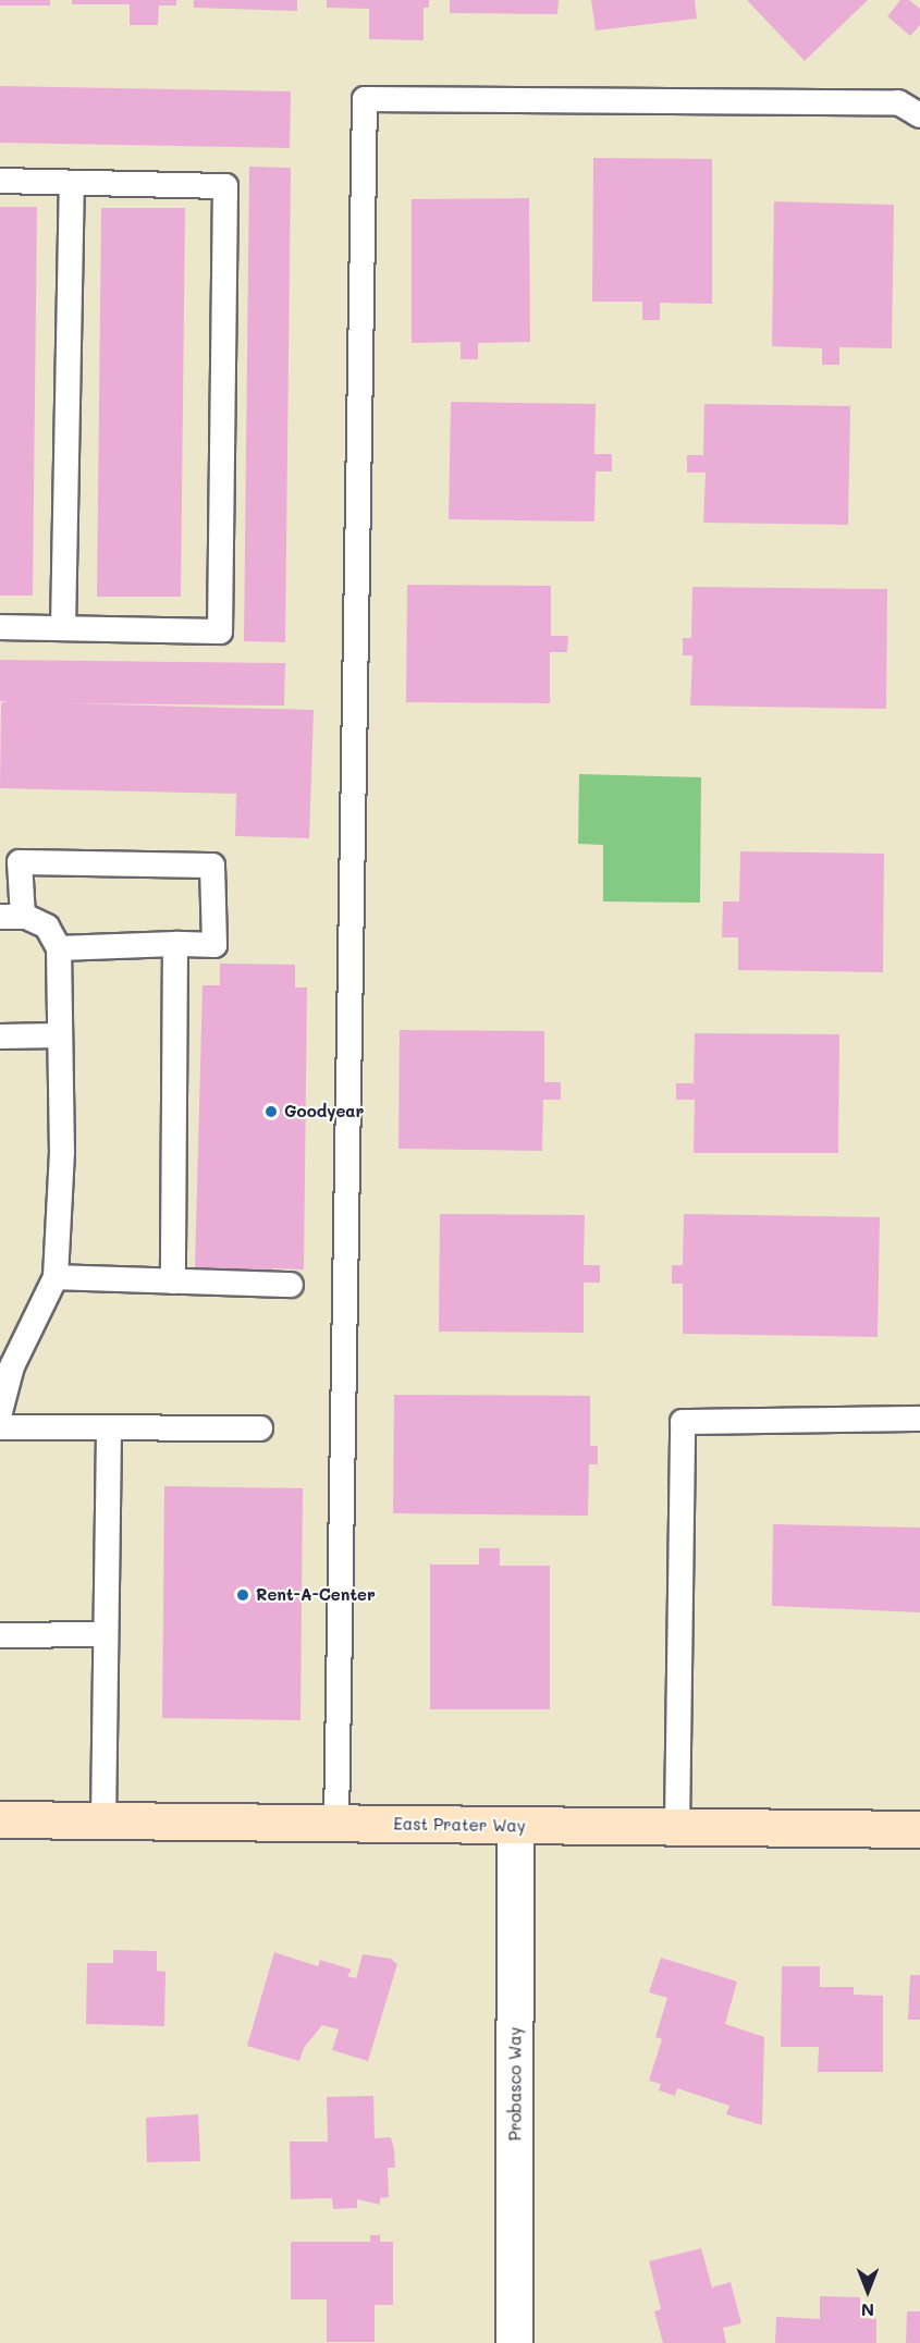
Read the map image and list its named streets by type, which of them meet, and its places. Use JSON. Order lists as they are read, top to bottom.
{
  "streets": {
    "main road": ["East Prater Way"],
    "street": ["Probasco Way"]
  },
  "crossings": [
    ["East Prater Way", "Probasco Way"]
  ],
  "places": ["Goodyear", "Rent-A-Center"],
  "north": "bottom"
}
